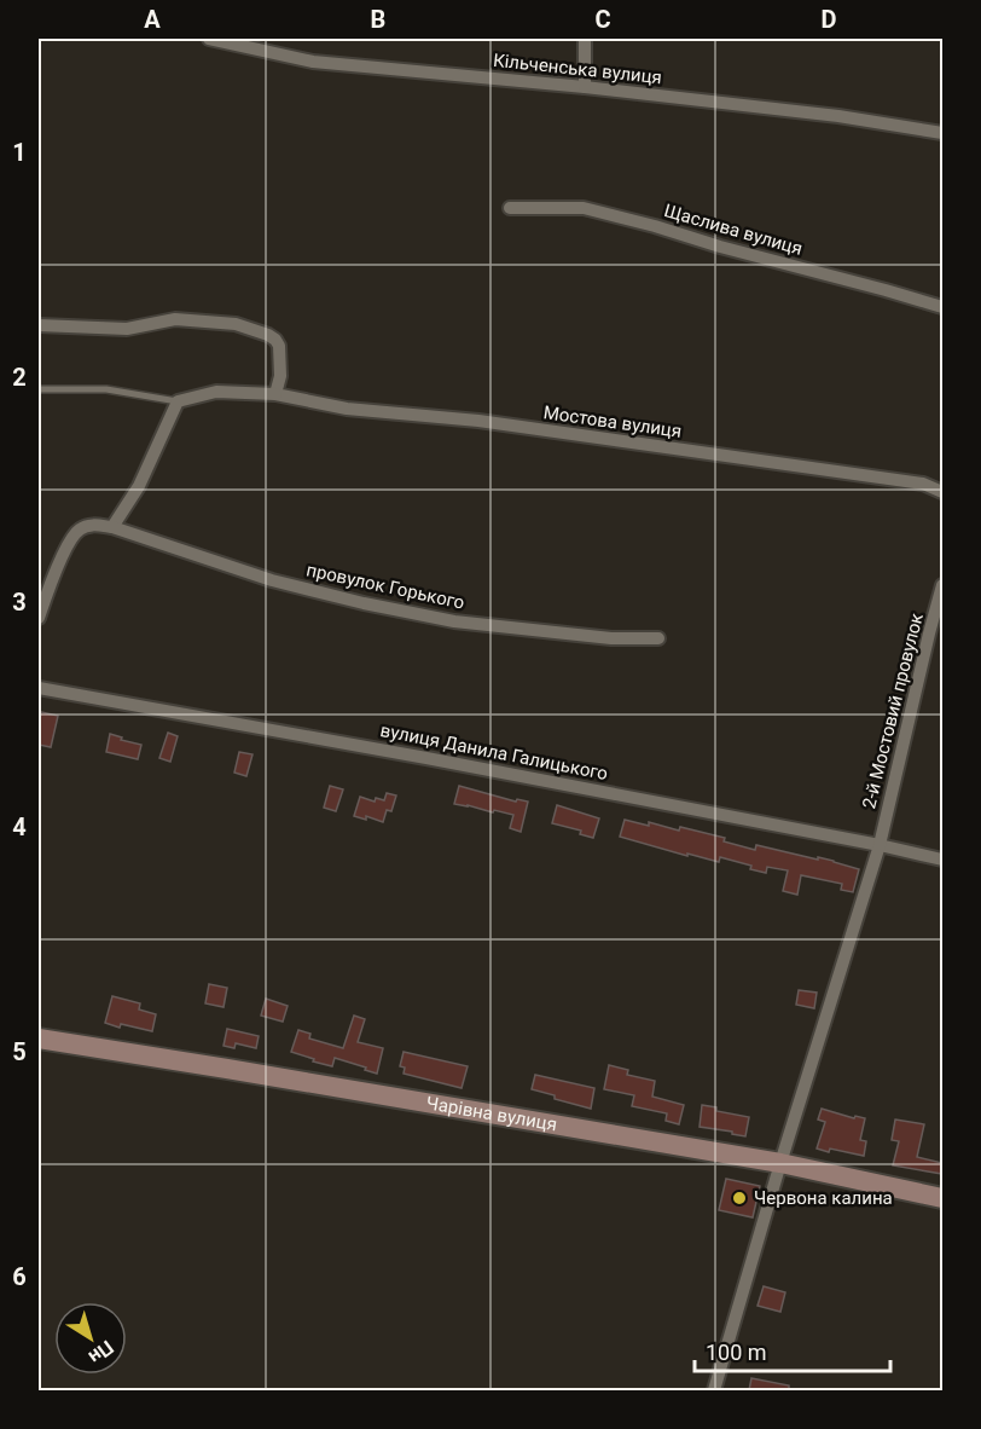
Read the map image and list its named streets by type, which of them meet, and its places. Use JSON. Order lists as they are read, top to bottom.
{
  "streets": {
    "street": [
      "Кільченська вулиця",
      "Щаслива вулиця",
      "Мостова вулиця",
      "провулок Горького",
      "2-й Мостовий провулок",
      "вулиця Данила Галицького",
      "Чарівна вулиця"
    ]
  },
  "crossings": [
    ["2-й Мостовий провулок", "вулиця Данила Галицького"],
    ["2-й Мостовий провулок", "Чарівна вулиця"]
  ],
  "places": ["Червона калина"],
  "scale_bar": "100 m",
  "north": "bottom right",
  "grid": {
    "columns": [
      "A",
      "B",
      "C",
      "D"
    ],
    "rows": [
      "1",
      "2",
      "3",
      "4",
      "5",
      "6"
    ]
  }
}
